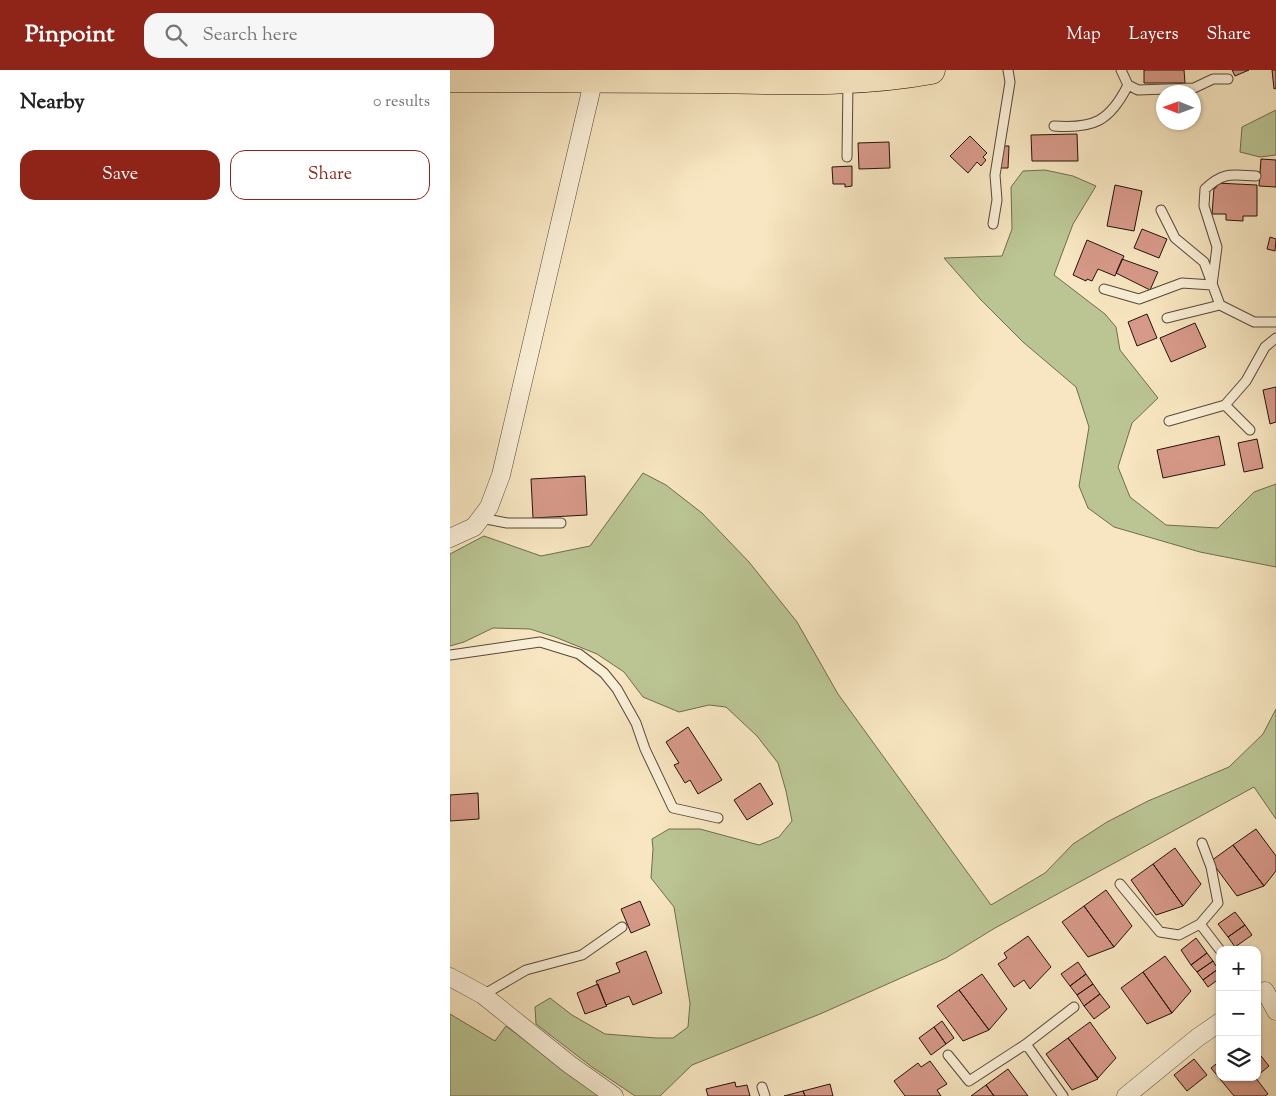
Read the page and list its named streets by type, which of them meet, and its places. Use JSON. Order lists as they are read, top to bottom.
{
  "north": "left",
  "page": {
    "header": "Pinpoint",
    "search": "Search here",
    "nav": ["Map", "Layers", "Share"],
    "heading": ["Nearby", "0 results"],
    "buttons": ["Save", "Share"],
    "map_buttons": ["+", "−"]
  }
}
